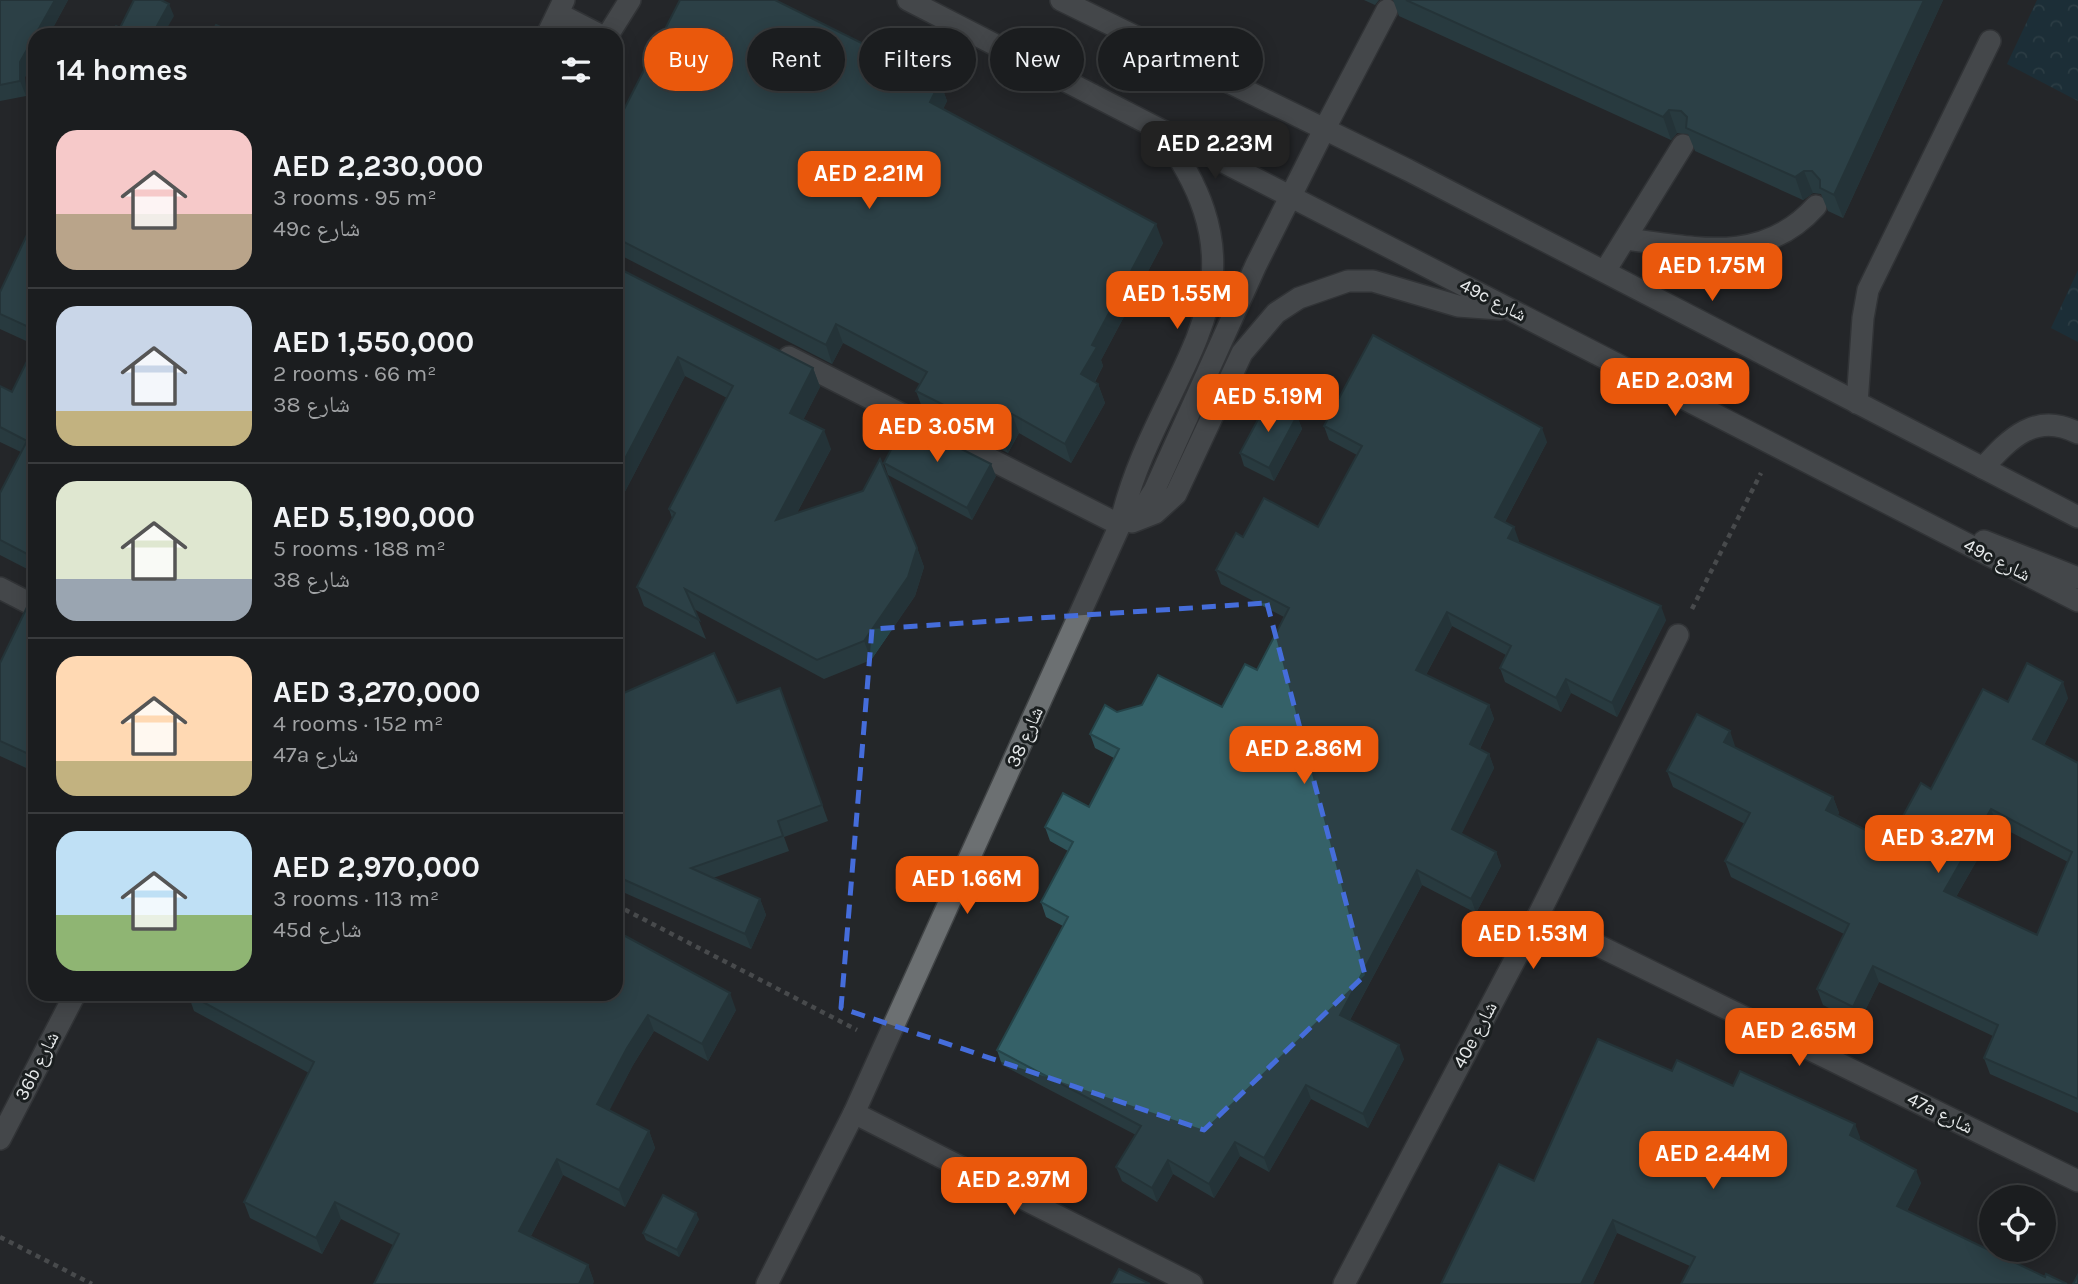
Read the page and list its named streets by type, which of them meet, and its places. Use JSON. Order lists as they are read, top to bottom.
{
  "streets": {
    "street": [
      "49c شارع",
      "شارع 38",
      "40e شارع",
      "36b شارع",
      "47a شارع"
    ]
  },
  "crossings": [
    ["49c شارع", "شارع 38"],
    ["40e شارع", "47a شارع"]
  ],
  "page": {
    "chip": [
      "Buy",
      "Rent",
      "Filters",
      "New",
      "Apartment"
    ],
    "heading": "14 homes",
    "list": [
      {
        "name": "AED 2,230,000",
        "note": "3 rooms · 95 m² · 49c شارع"
      },
      {
        "name": "AED 1,550,000",
        "note": "2 rooms · 66 m² · شارع 38"
      },
      {
        "name": "AED 5,190,000",
        "note": "5 rooms · 188 m² · شارع 38"
      },
      {
        "name": "AED 3,270,000",
        "note": "4 rooms · 152 m² · 47a شارع"
      },
      {
        "name": "AED 2,970,000",
        "note": "3 rooms · 113 m² · 45d شارع"
      }
    ],
    "price": [
      "AED 2.23M",
      "AED 2.21M",
      "AED 1.75M",
      "AED 1.55M",
      "AED 2.03M",
      "AED 5.19M",
      "AED 3.05M",
      "AED 2.86M",
      "AED 3.27M",
      "AED 1.66M",
      "AED 1.53M",
      "AED 2.65M",
      "AED 2.44M",
      "AED 2.97M"
    ]
  }
}
